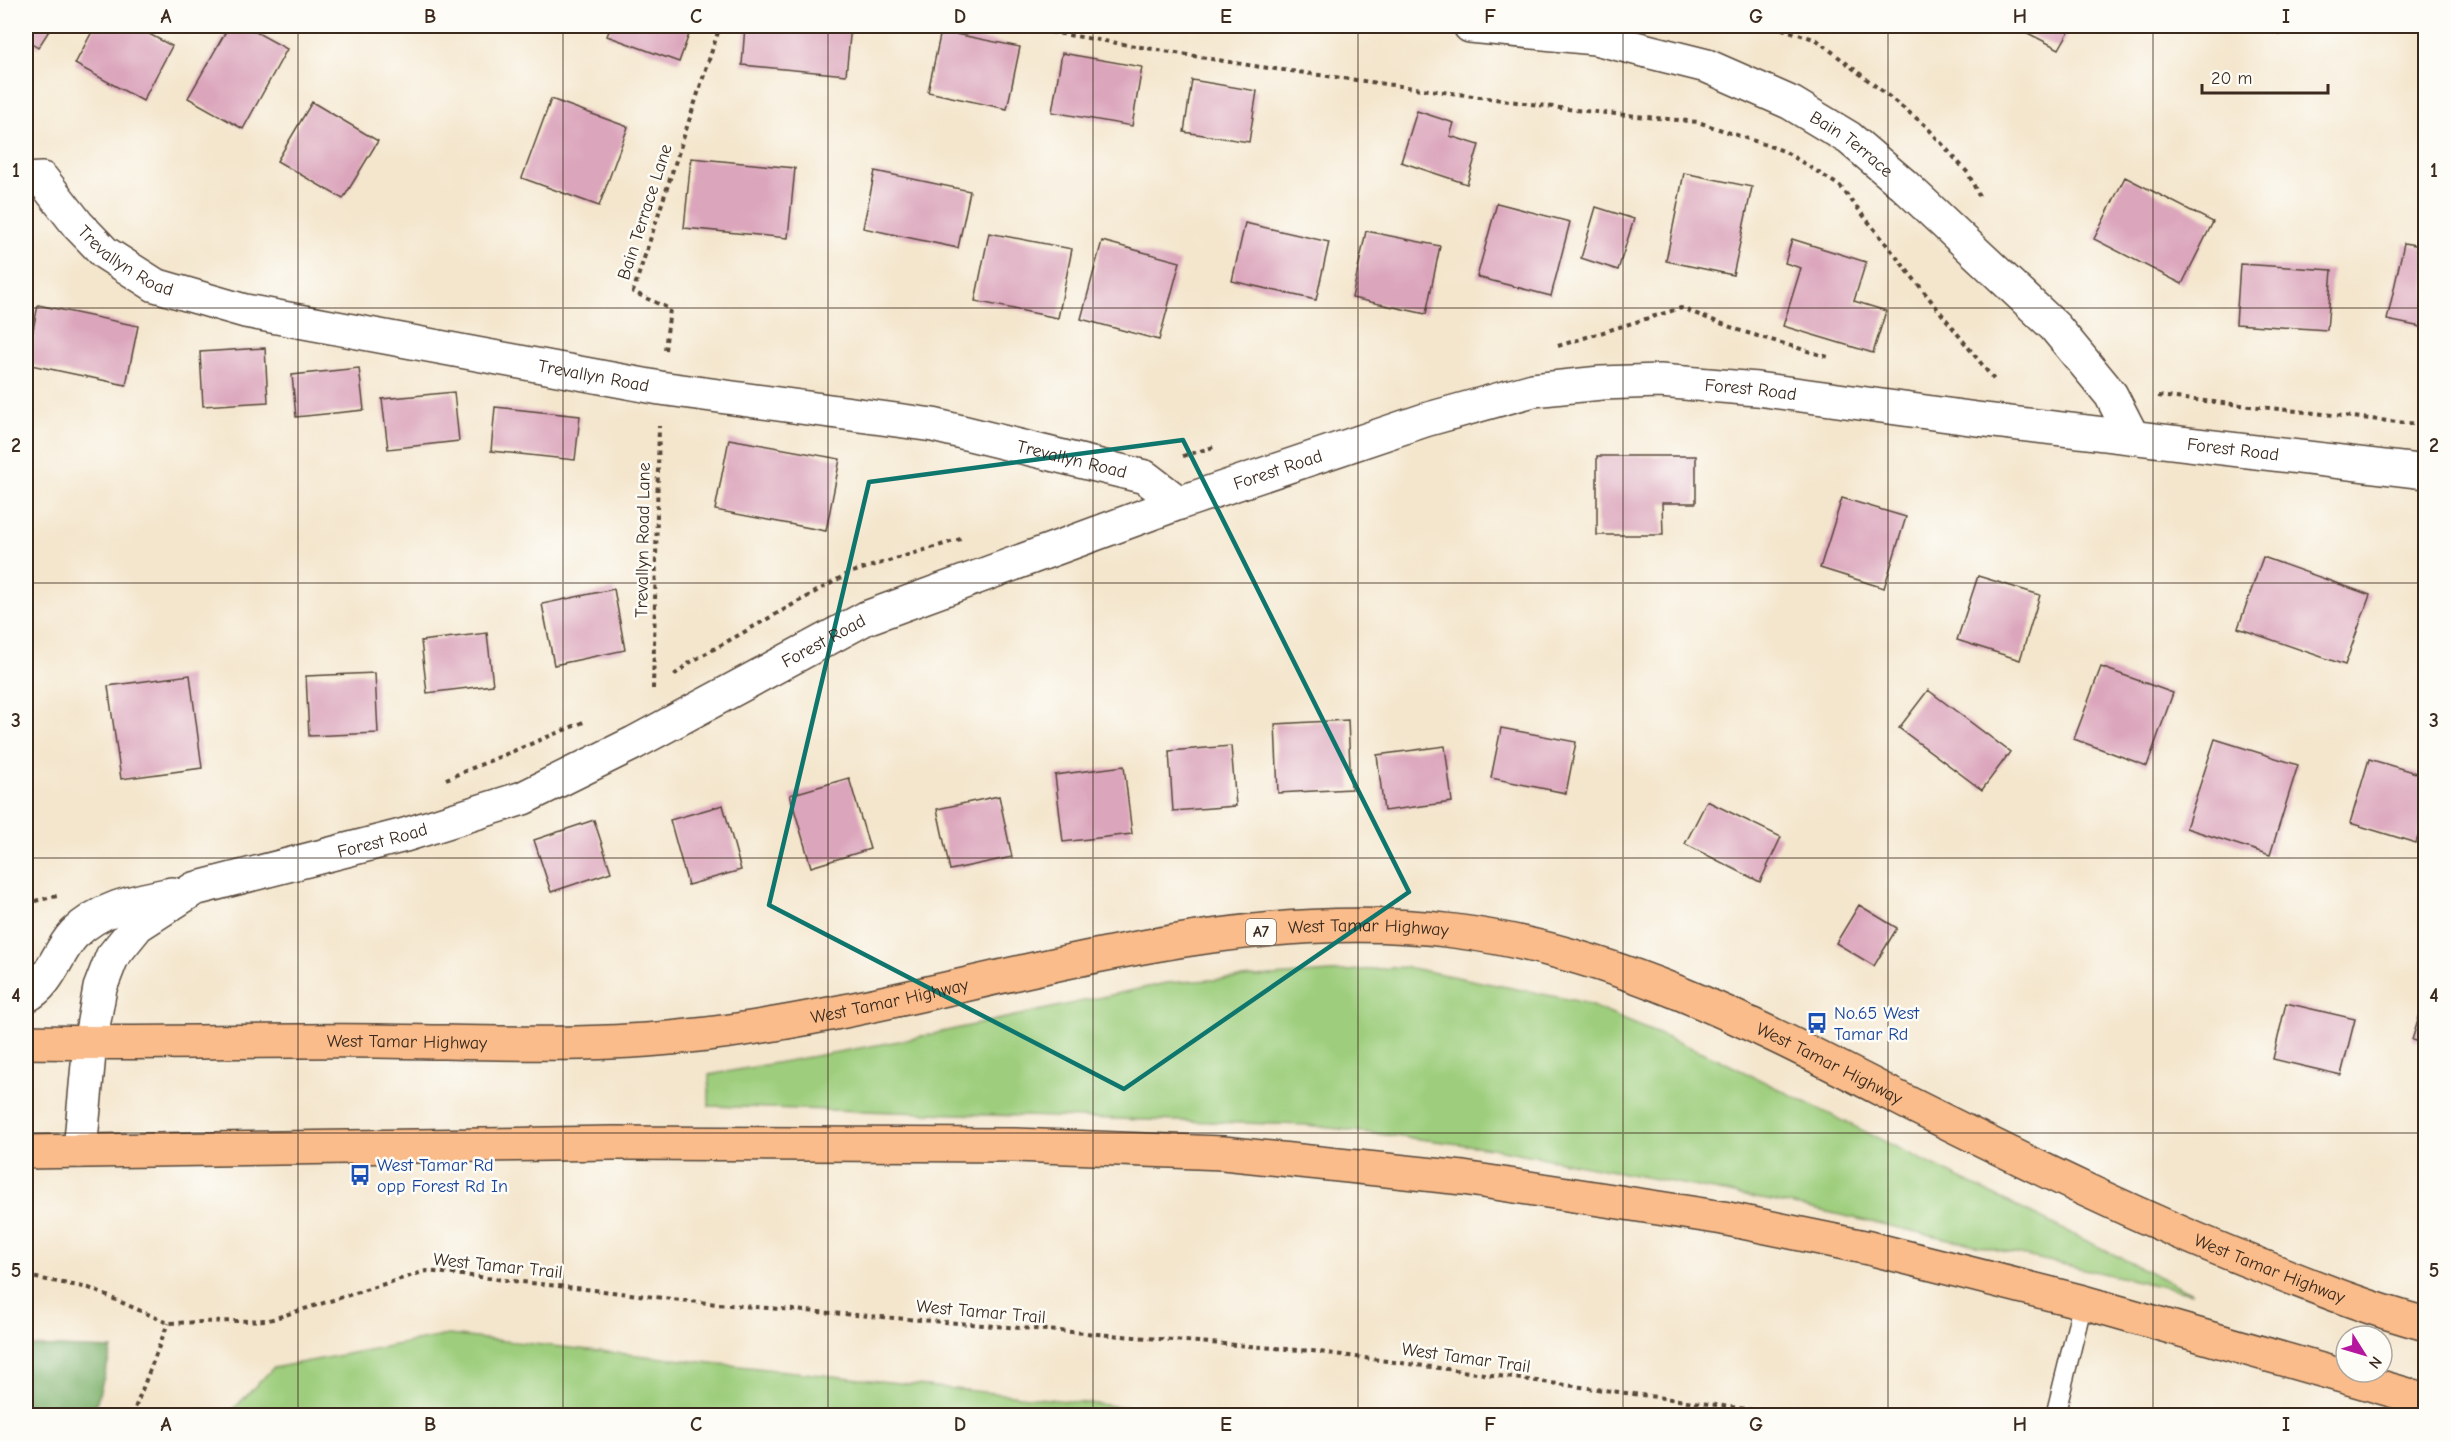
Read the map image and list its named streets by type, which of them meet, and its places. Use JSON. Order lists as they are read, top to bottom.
{
  "streets": {
    "highway": ["West Tamar Highway", "A7"],
    "street": ["Bain Terrace", "Trevallyn Road", "Forest Road"],
    "path": ["Bain Terrace Lane", "Trevallyn Road Lane", "West Tamar Trail"]
  },
  "crossings": [
    ["Bain Terrace", "Forest Road"],
    ["Bain Terrace Lane", "Trevallyn Road"],
    ["Bain Terrace Lane", "Trevallyn Road Lane"],
    ["Trevallyn Road", "Forest Road"],
    ["Trevallyn Road", "Trevallyn Road Lane"],
    ["Forest Road", "West Tamar Highway"]
  ],
  "places": {
    "bus stop": ["No.65 West Tamar Rd", "West Tamar Rd opp Forest Rd In"]
  },
  "scale_bar": "20 m",
  "north": "bottom right",
  "grid": {
    "columns": [
      "A",
      "B",
      "C",
      "D",
      "E",
      "F",
      "G",
      "H",
      "I"
    ],
    "rows": [
      "1",
      "2",
      "3",
      "4",
      "5"
    ]
  }
}
